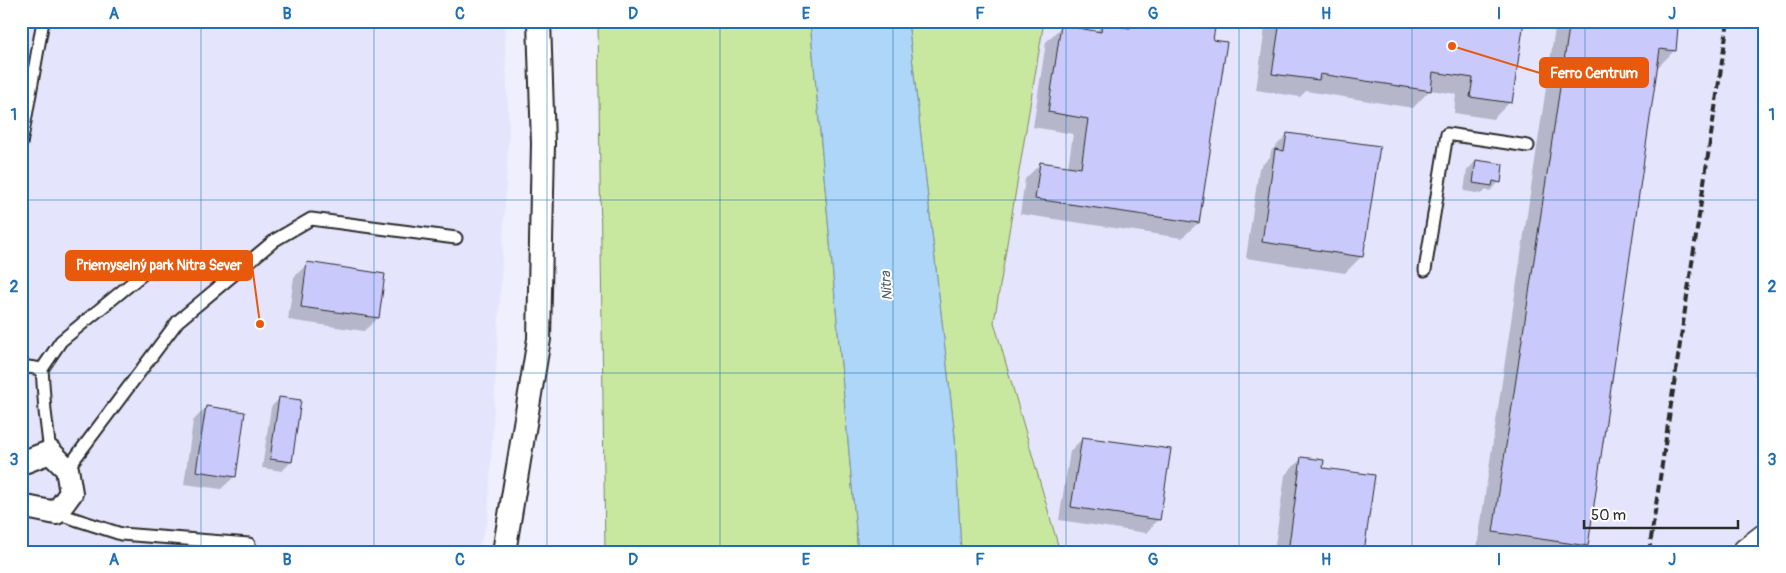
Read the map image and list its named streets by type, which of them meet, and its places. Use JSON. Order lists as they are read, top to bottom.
{
  "water": ["Nitra"],
  "places": ["Ferro Centrum", "Priemyselný park Nitra Sever"],
  "scale_bar": "50 m",
  "grid": {
    "columns": [
      "A",
      "B",
      "C",
      "D",
      "E",
      "F",
      "G",
      "H",
      "I",
      "J"
    ],
    "rows": ["1", "2", "3"]
  }
}
